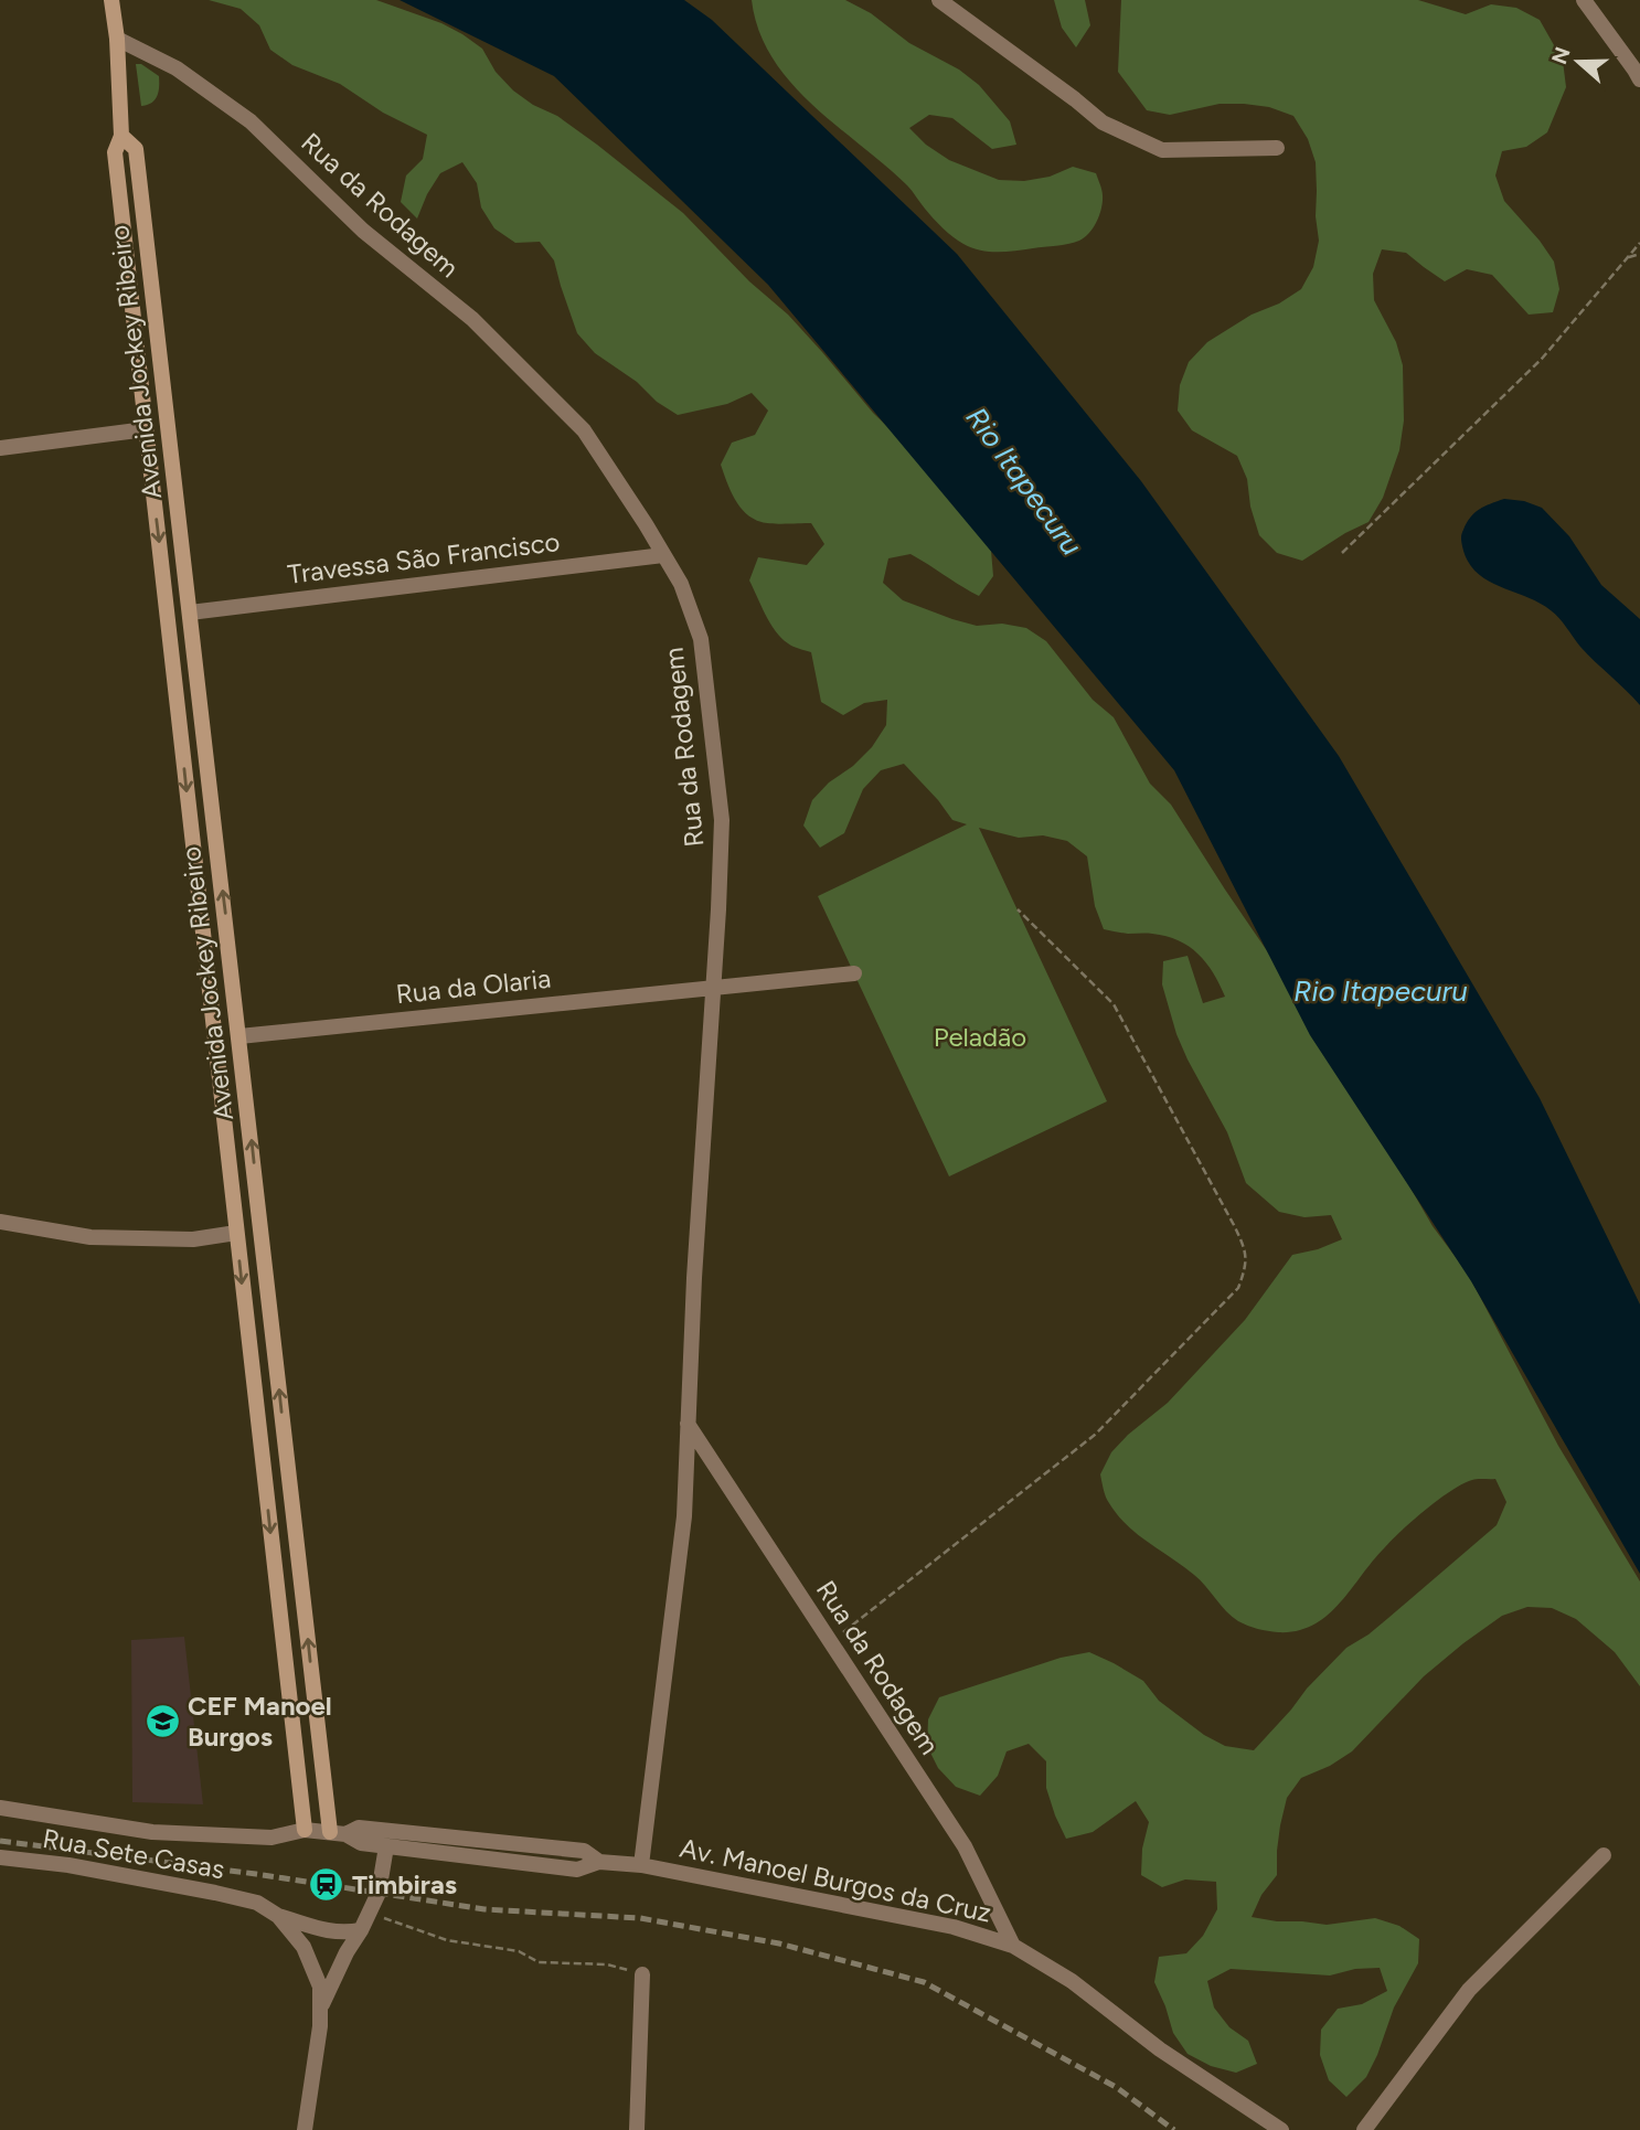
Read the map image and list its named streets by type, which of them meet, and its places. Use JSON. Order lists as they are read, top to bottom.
{
  "streets": {
    "street": [
      "Rua da Rodagem",
      "Avenida Jockey Ribeiro",
      "Travessa São Francisco",
      "Rua da Olaria",
      "Rua Sete Casas",
      "Av. Manoel Burgos da Cruz"
    ]
  },
  "crossings": [
    ["Rua da Rodagem", "Avenida Jockey Ribeiro"],
    ["Rua da Rodagem", "Travessa São Francisco"],
    ["Rua da Rodagem", "Rua da Olaria"],
    ["Rua da Rodagem", "Av. Manoel Burgos da Cruz"],
    ["Avenida Jockey Ribeiro", "Travessa São Francisco"],
    ["Avenida Jockey Ribeiro", "Rua da Olaria"]
  ],
  "water": ["Rio Itapecuru"],
  "parks": ["Peladão"],
  "places": {
    "school or university": ["CEF Manoel Burgos"],
    "station": ["Timbiras"]
  },
  "north": "left"
}
